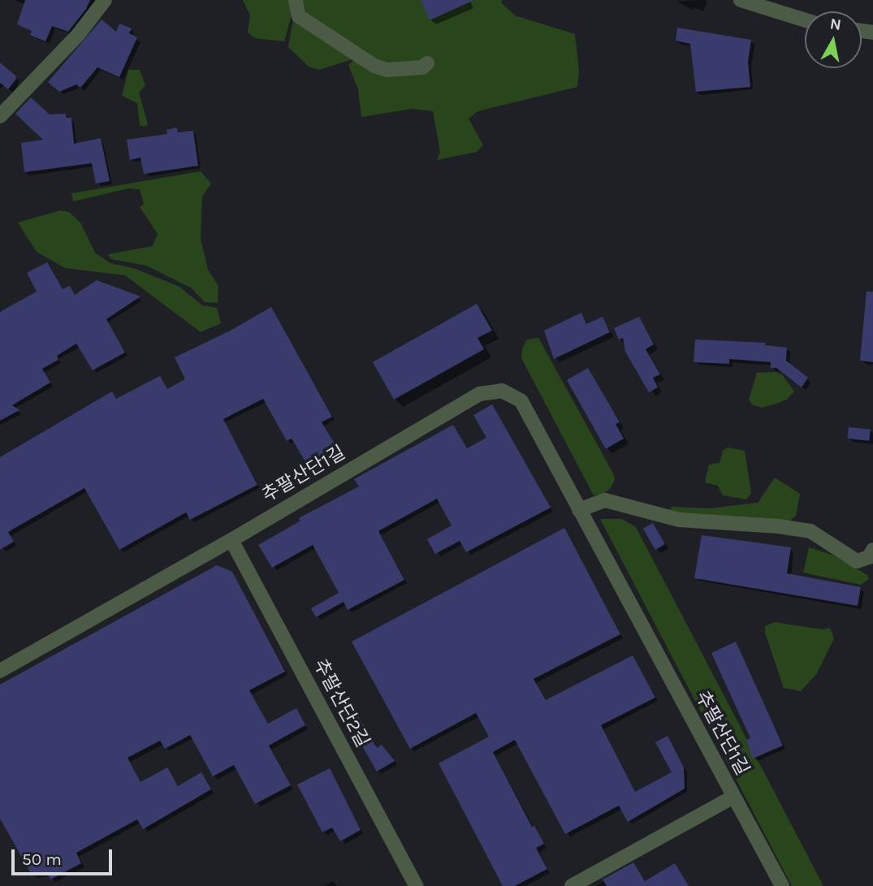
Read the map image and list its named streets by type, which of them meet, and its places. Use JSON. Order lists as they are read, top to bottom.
{
  "streets": {
    "street": ["추팔산단1길", "추팔산단2길"]
  },
  "crossings": [
    ["추팔산단1길", "추팔산단2길"]
  ],
  "scale_bar": "50 m",
  "north": "top"
}
